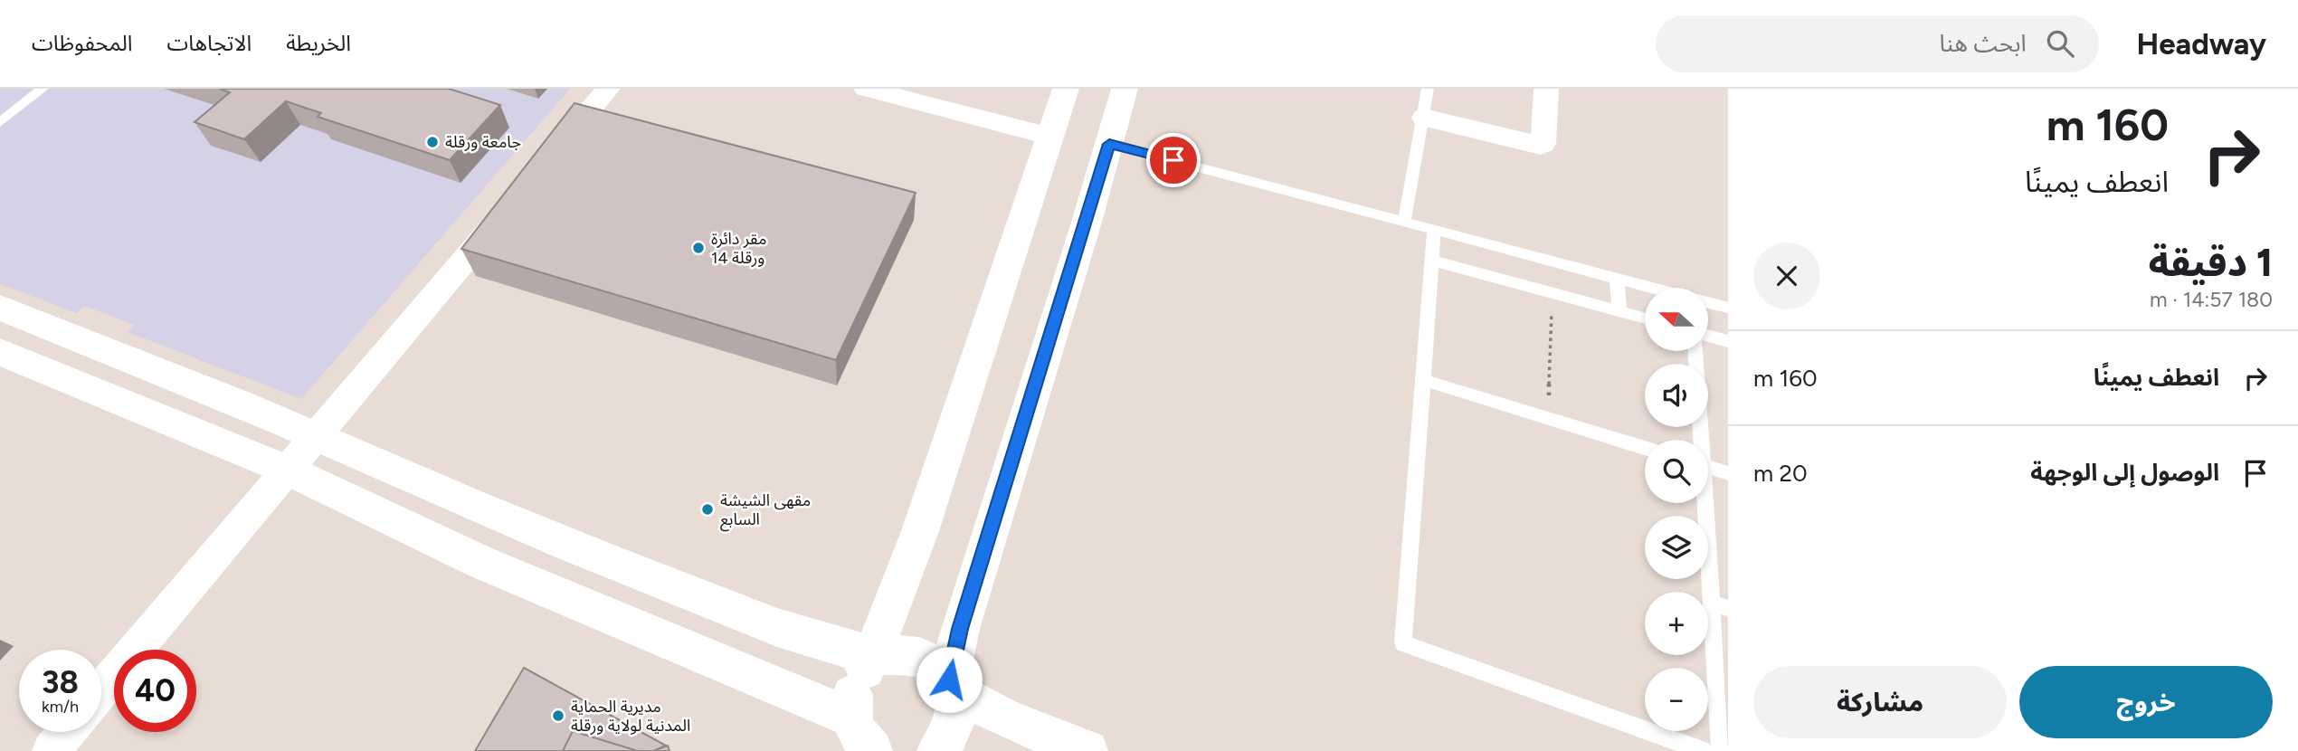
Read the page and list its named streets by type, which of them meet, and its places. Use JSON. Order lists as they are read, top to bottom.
{
  "places": [
    "جامعة ورقلة",
    "مقر دائرة ورقلة 14",
    "مقهى الشيشة السابع",
    "مديرية الحماية المدنية لولاية ورقلة"
  ],
  "north": "left",
  "page": {
    "header": "Headway",
    "search": "ابحث هنا",
    "nav": ["الخريطة", "الاتجاهات", "المحفوظات"],
    "turn": ["160 m", "انعطف يمينًا"],
    "heading": ["1 دقيقة", "180 m · 14:57"],
    "map_buttons": ["+", "−"],
    "list": [
      {
        "name": "انعطف يمينًا",
        "value": "160 m"
      },
      {
        "name": "الوصول إلى الوجهة",
        "value": "20 m"
      }
    ],
    "speed": "38 km/h",
    "limit": "40",
    "buttons": ["خروج", "مشاركة"]
  }
}
